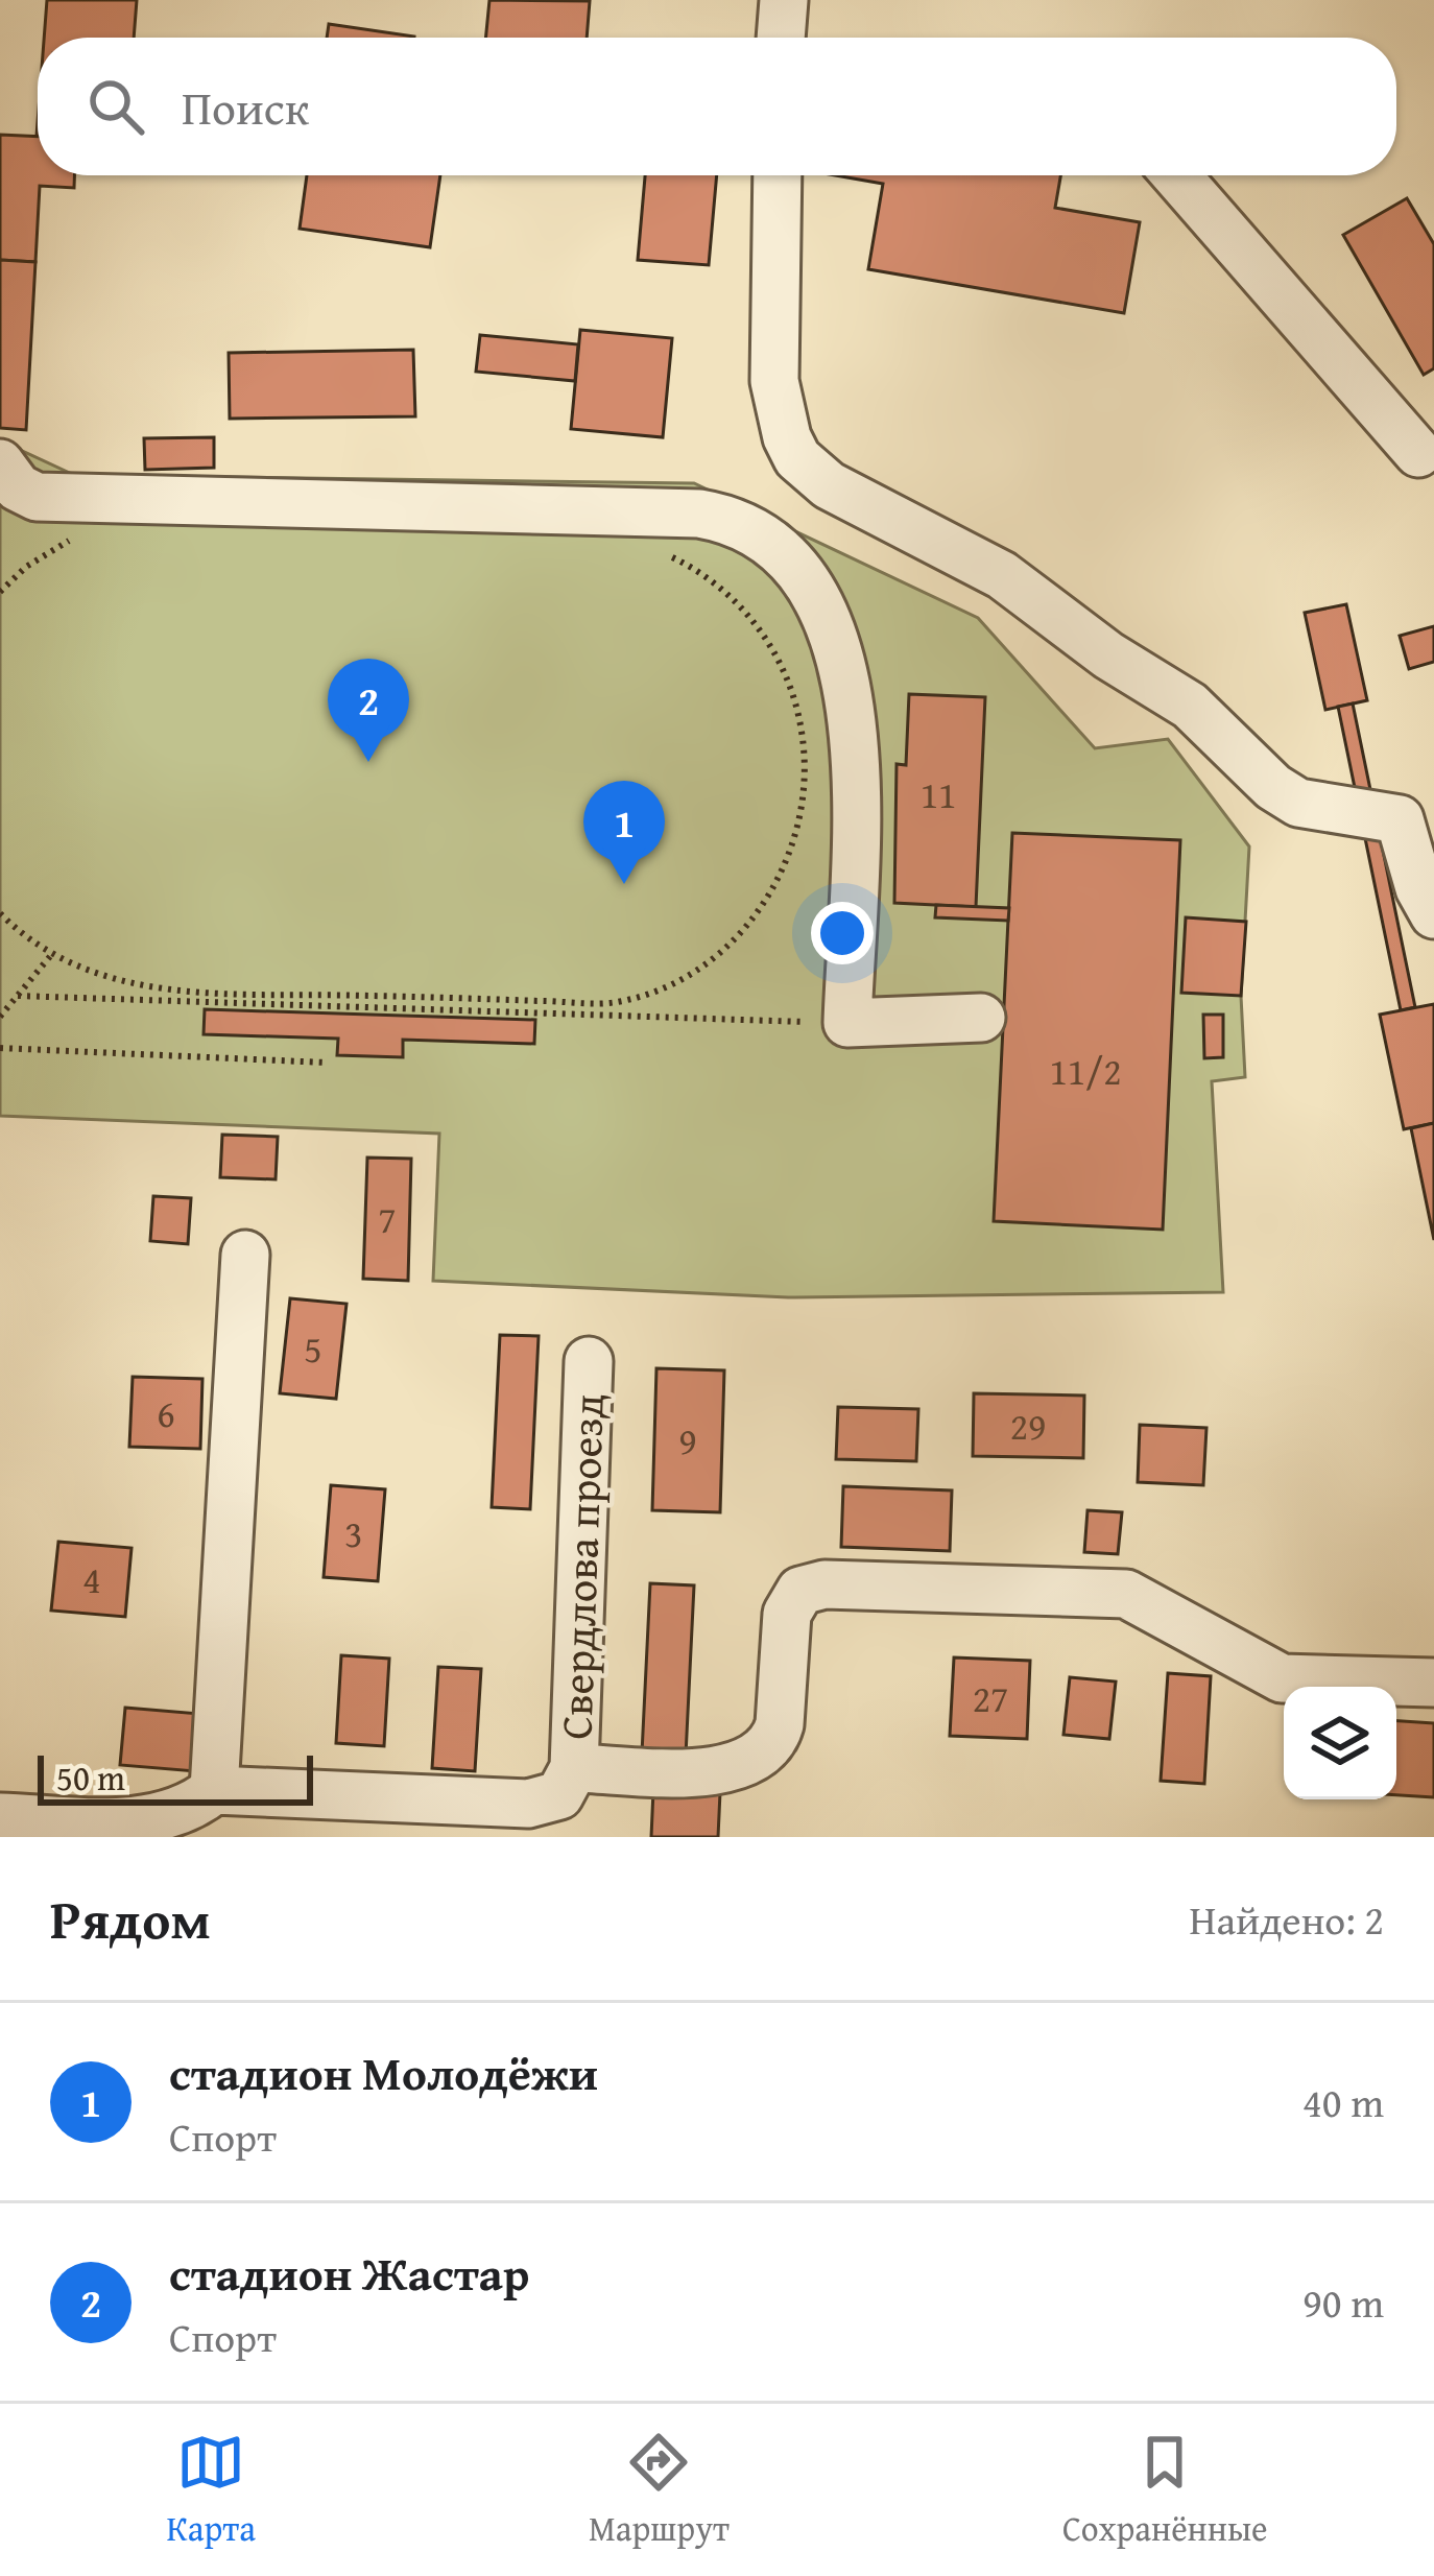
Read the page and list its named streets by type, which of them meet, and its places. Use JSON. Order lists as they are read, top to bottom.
{
  "streets": {
    "street": ["Свердлова проезд"]
  },
  "house_numbers": [
    "11",
    "11/2",
    "7",
    "5",
    "6",
    "29",
    "9",
    "3",
    "4",
    "27"
  ],
  "scale_bar": "50 m",
  "page": {
    "search": "Поиск",
    "pins": ["2", "1"],
    "scale": "50 m",
    "heading": ["Рядом", "Найдено: 2"],
    "list": [
      {
        "mark": "1",
        "name": "стадион Молодёжи",
        "note": "Спорт",
        "value": "40 m"
      },
      {
        "mark": "2",
        "name": "стадион Жастар",
        "note": "Спорт",
        "value": "90 m"
      }
    ],
    "nav": ["Карта", "Маршрут", "Сохранённые"]
  }
}
